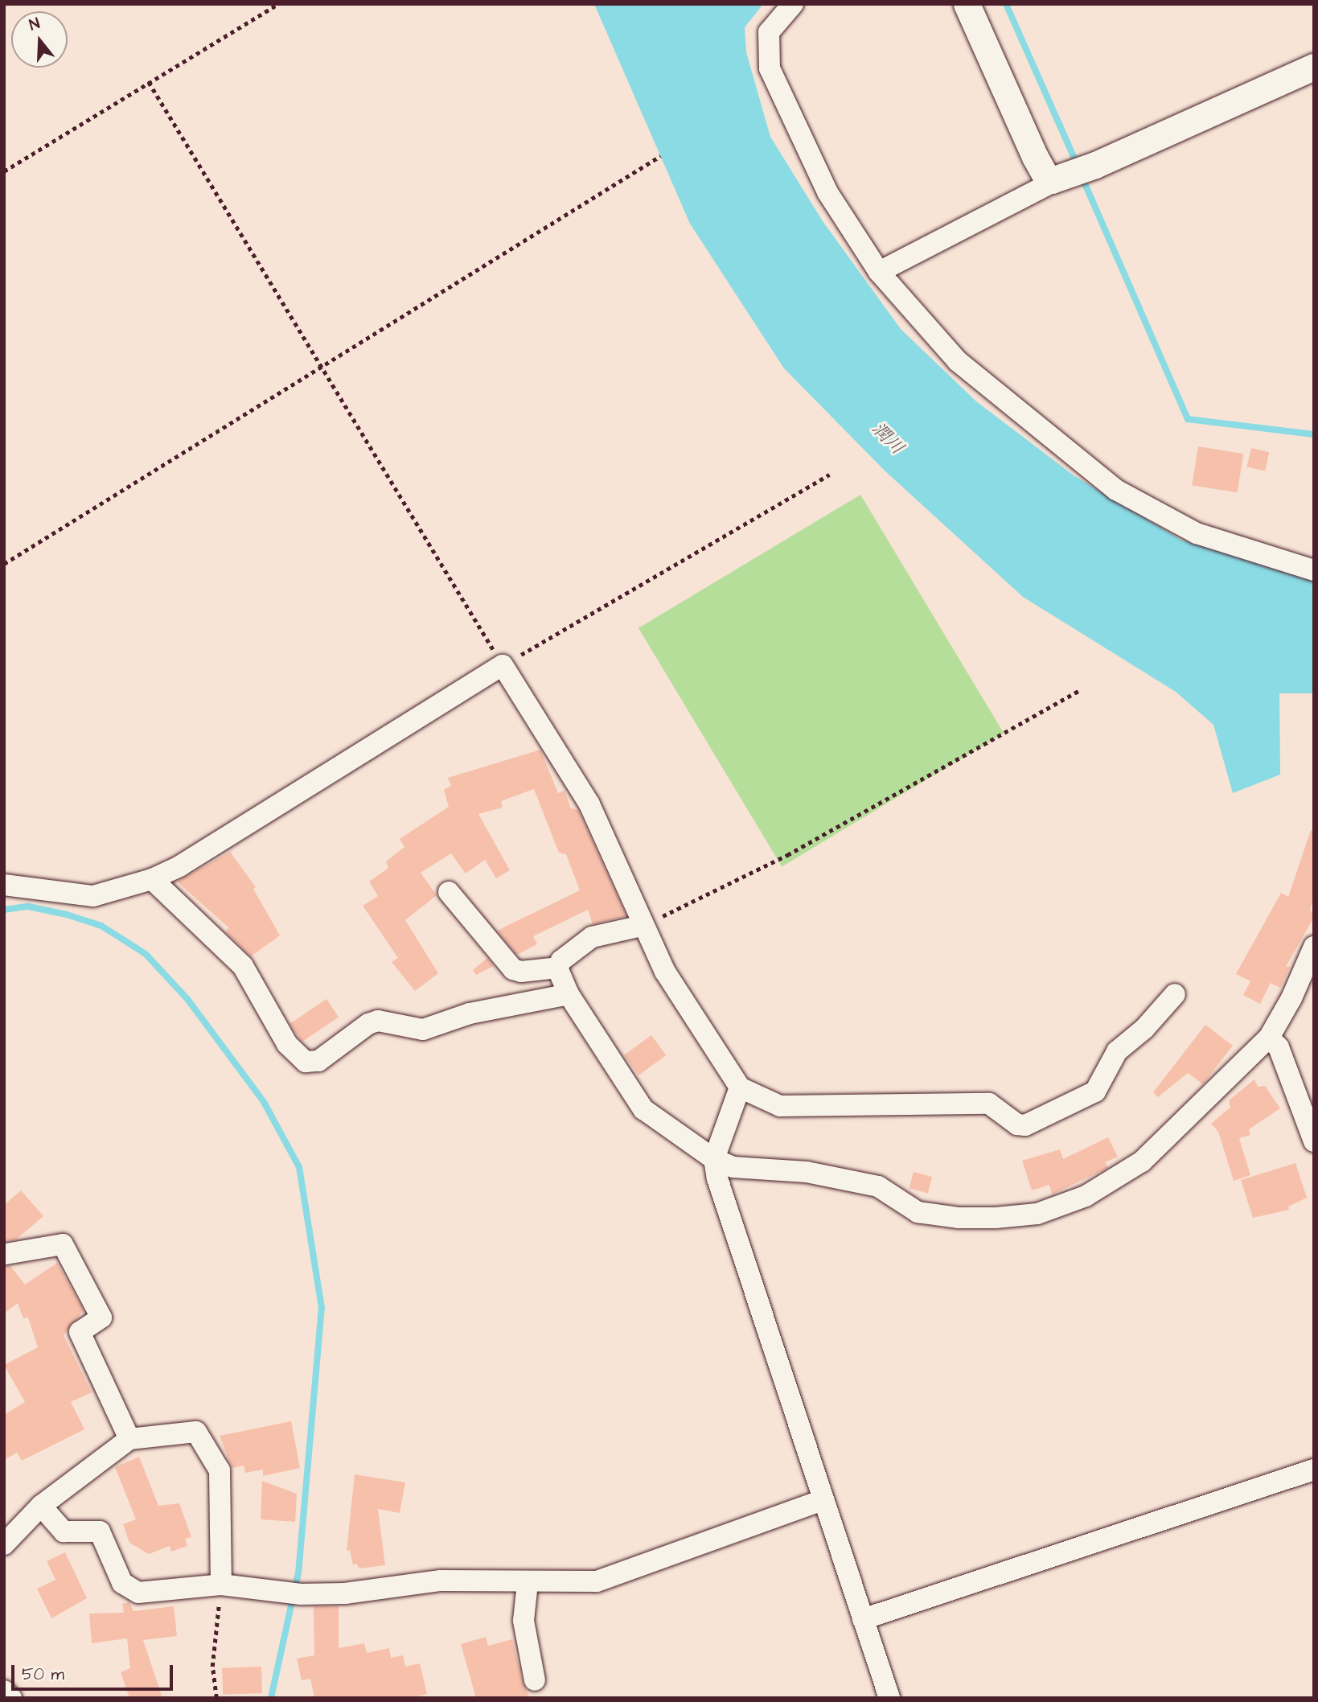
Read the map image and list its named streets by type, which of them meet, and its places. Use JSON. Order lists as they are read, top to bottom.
{
  "water": ["潤川"],
  "scale_bar": "50 m",
  "north": "top"
}
